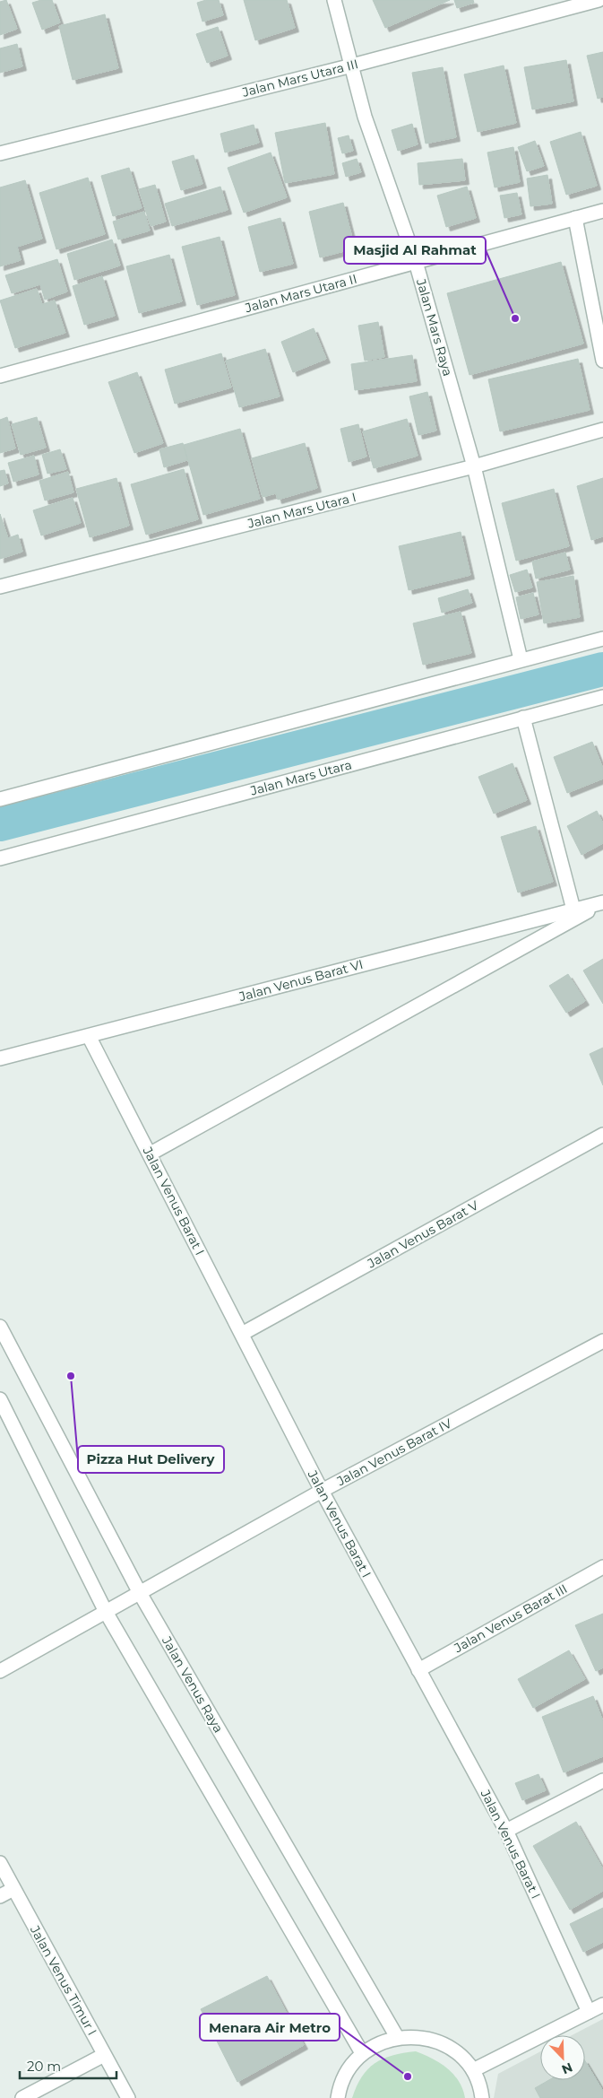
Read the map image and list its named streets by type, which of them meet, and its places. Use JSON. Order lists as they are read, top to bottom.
{
  "streets": {
    "street": [
      "Jalan Mars Utara III",
      "Jalan Mars Utara II",
      "Jalan Mars Raya",
      "Jalan Mars Utara I",
      "Jalan Mars Utara",
      "Jalan Venus Barat VI",
      "Jalan Venus Barat I",
      "Jalan Venus Barat V",
      "Jalan Venus Barat IV",
      "Jalan Venus Barat III",
      "Jalan Venus Raya",
      "Jalan Venus Timur I"
    ]
  },
  "crossings": [
    ["Jalan Mars Utara III", "Jalan Mars Raya"],
    ["Jalan Mars Utara II", "Jalan Mars Raya"],
    ["Jalan Mars Raya", "Jalan Mars Utara I"],
    ["Jalan Venus Barat VI", "Jalan Venus Barat I"],
    ["Jalan Venus Barat I", "Jalan Venus Barat V"],
    ["Jalan Venus Barat I", "Jalan Venus Barat IV"],
    ["Jalan Venus Barat I", "Jalan Venus Barat III"],
    ["Jalan Venus Barat IV", "Jalan Venus Raya"]
  ],
  "places": ["Masjid Al Rahmat", "Pizza Hut Delivery", "Menara Air Metro"],
  "scale_bar": "20 m",
  "north": "bottom right"
}
